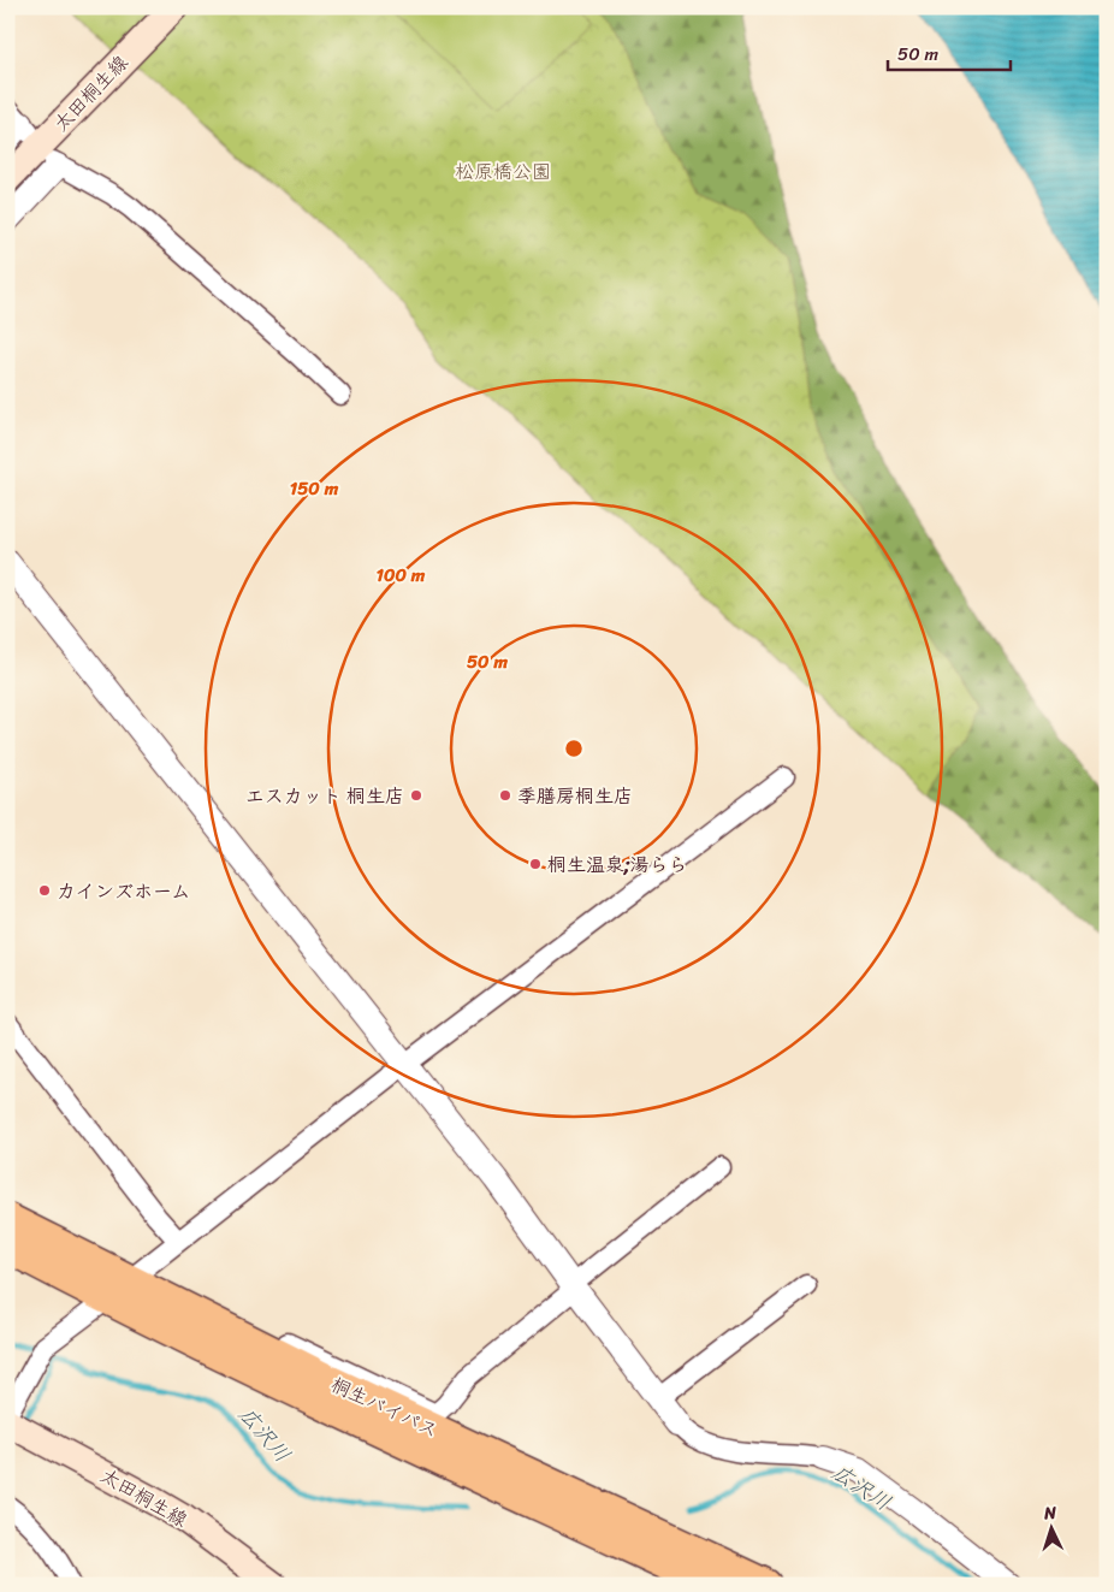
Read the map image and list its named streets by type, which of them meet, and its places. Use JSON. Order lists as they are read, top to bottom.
{
  "streets": {
    "highway": ["桐生バイパス"],
    "main road": ["太田桐生線"]
  },
  "water": ["広沢川"],
  "parks": ["松原橋公園"],
  "places": [
    "エスカット 桐生店",
    "季膳房桐生店",
    "桐生温泉;湯らら",
    "カインズホーム"
  ],
  "scale_bar": "50 m",
  "north": "top",
  "rings": ["150 m", "100 m", "50 m"]
}
